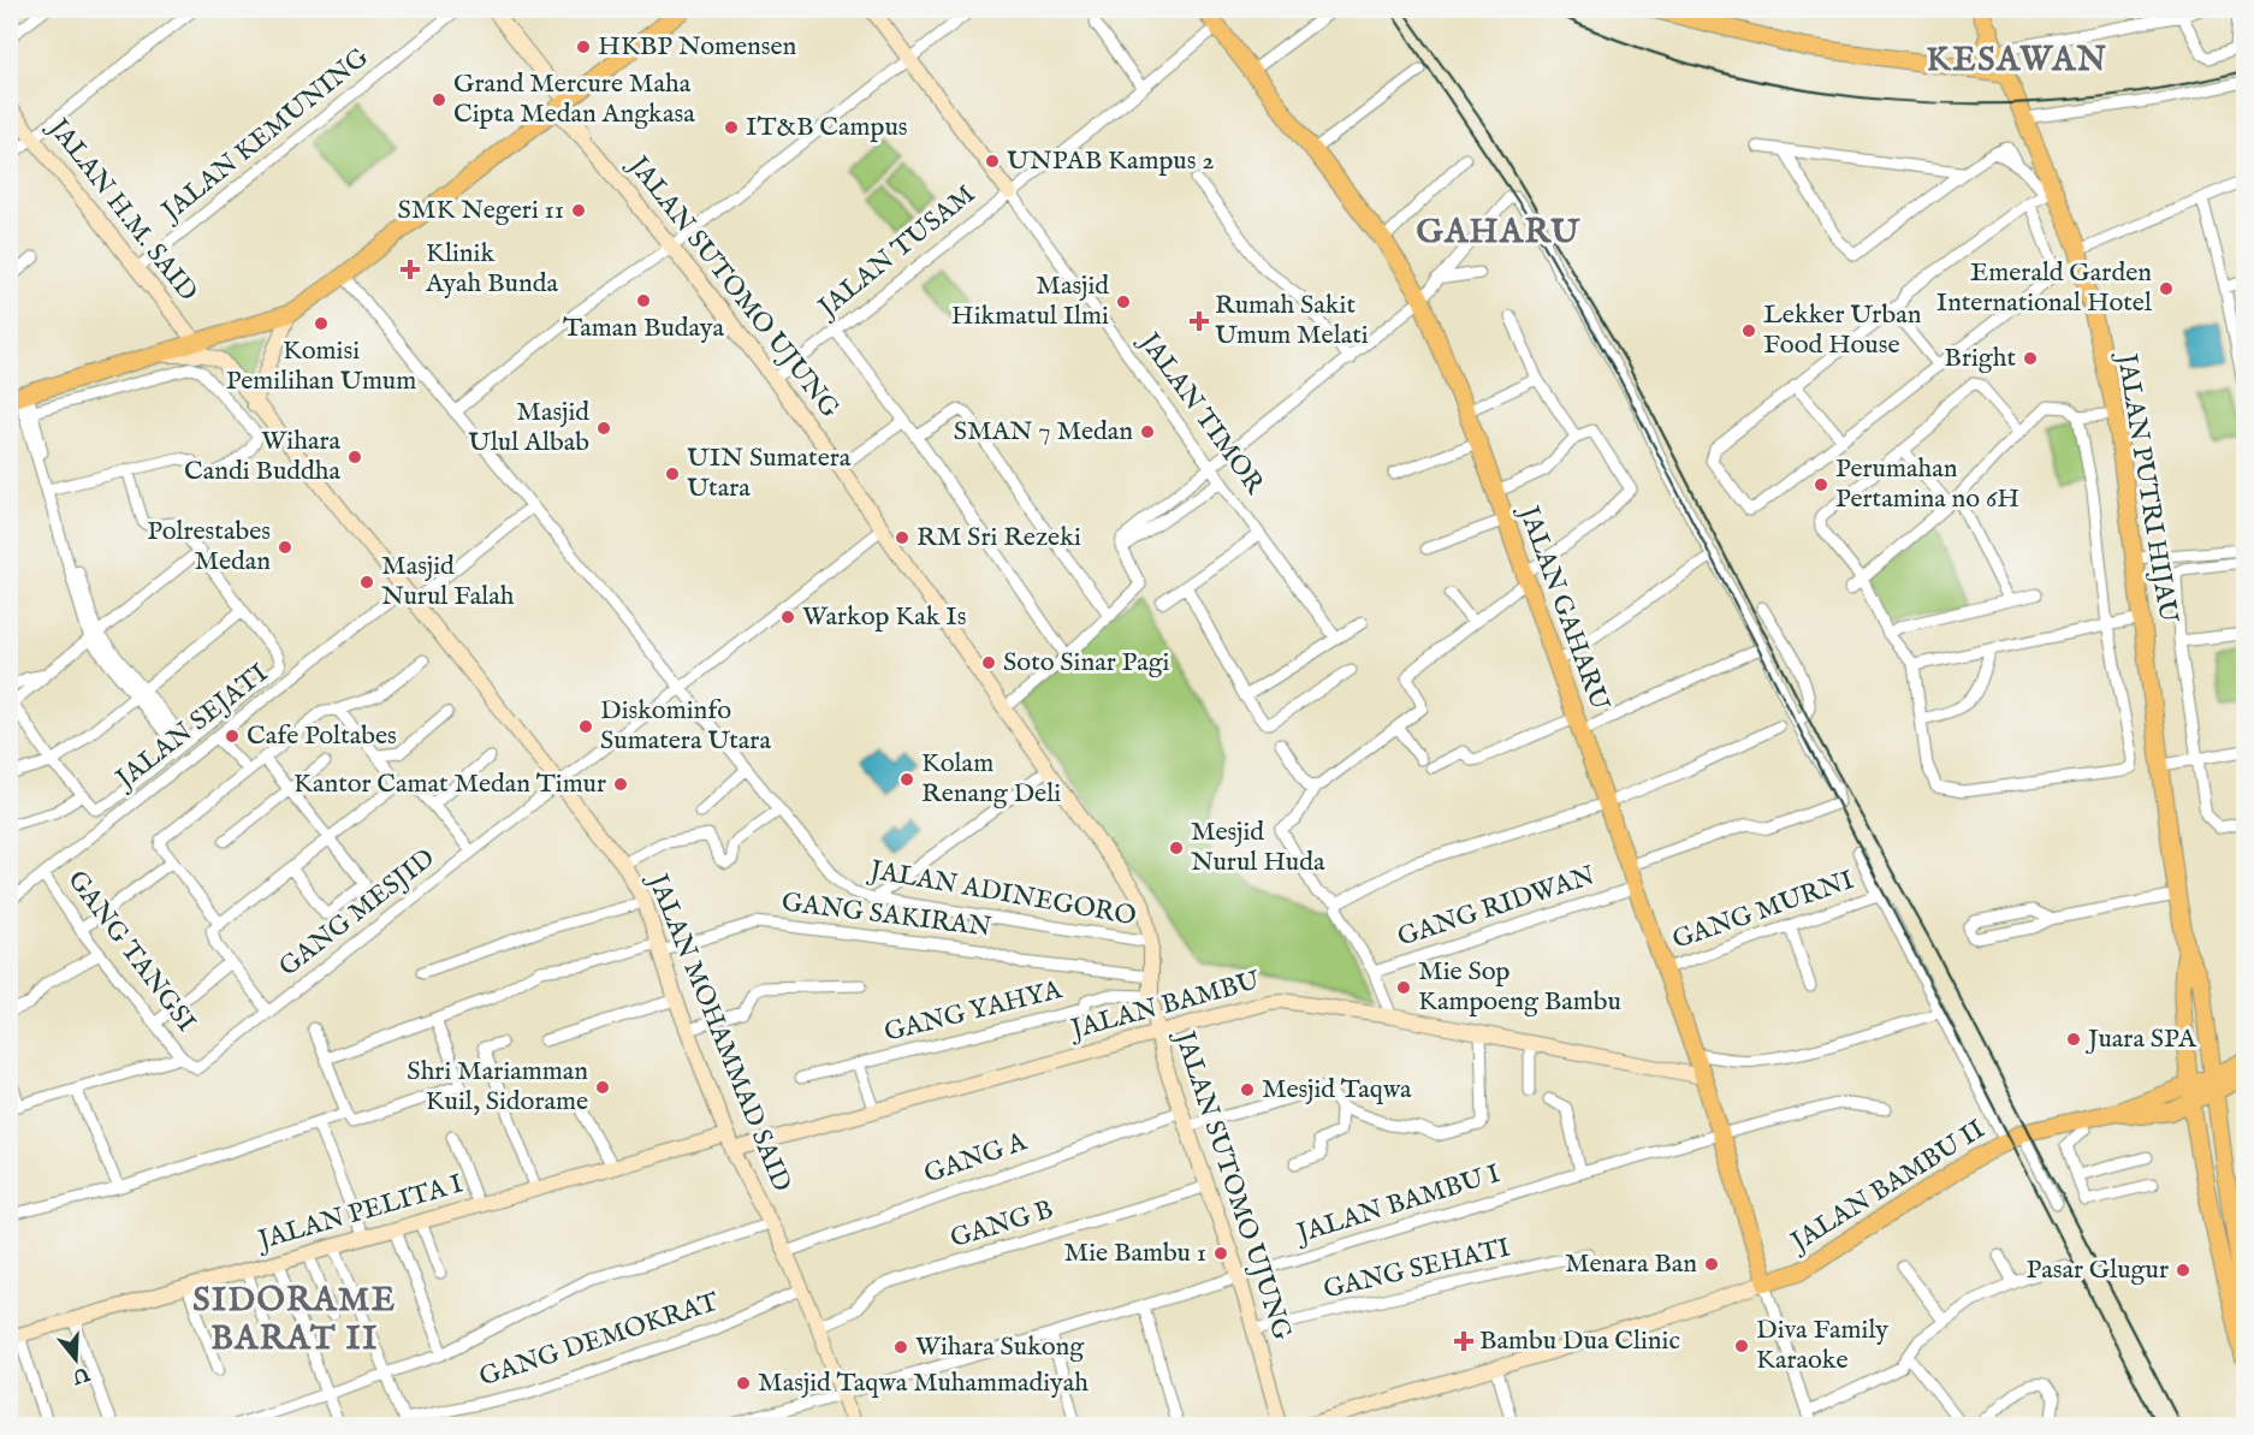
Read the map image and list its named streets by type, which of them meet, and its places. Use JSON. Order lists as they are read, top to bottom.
{
  "streets": {
    "main road": ["JALAN PUTRI HIJAU", "JALAN GAHARU", "JALAN BAMBU II"],
    "street": [
      "JALAN KEMUNING",
      "JALAN H.M. SAID",
      "JALAN TUSAM",
      "JALAN SUTOMO UJUNG",
      "JALAN TIMOR",
      "JALAN SEJATI",
      "JALAN ADINEGORO",
      "GANG RIDWAN",
      "GANG MURNI",
      "GANG MESJID",
      "GANG SAKIRAN",
      "GANG TANGSI",
      "JALAN BAMBU",
      "GANG YAHYA",
      "JALAN MOHAMMAD SAID",
      "GANG A",
      "JALAN BAMBU I",
      "JALAN PELITA I",
      "GANG B",
      "GANG SEHATI",
      "GANG DEMOKRAT"
    ]
  },
  "crossings": [
    ["JALAN KEMUNING", "JALAN H.M. SAID"],
    ["JALAN TUSAM", "JALAN SUTOMO UJUNG"],
    ["JALAN TUSAM", "JALAN TIMOR"],
    ["JALAN TUSAM", "JALAN GAHARU"],
    ["JALAN SUTOMO UJUNG", "JALAN ADINEGORO"],
    ["JALAN SUTOMO UJUNG", "GANG SAKIRAN"],
    ["JALAN SUTOMO UJUNG", "JALAN BAMBU"],
    ["JALAN SUTOMO UJUNG", "GANG YAHYA"],
    ["JALAN SUTOMO UJUNG", "GANG A"],
    ["JALAN SUTOMO UJUNG", "JALAN BAMBU I"],
    ["JALAN SUTOMO UJUNG", "GANG B"],
    ["JALAN SUTOMO UJUNG", "GANG SEHATI"],
    ["JALAN PUTRI HIJAU", "JALAN BAMBU II"],
    ["JALAN GAHARU", "GANG RIDWAN"],
    ["JALAN GAHARU", "GANG MURNI"],
    ["JALAN GAHARU", "JALAN BAMBU"],
    ["JALAN GAHARU", "JALAN BAMBU II"],
    ["JALAN GAHARU", "JALAN BAMBU I"],
    ["JALAN SEJATI", "GANG TANGSI"],
    ["JALAN ADINEGORO", "GANG MESJID"],
    ["GANG MESJID", "GANG TANGSI"],
    ["GANG MESJID", "JALAN MOHAMMAD SAID"],
    ["GANG SAKIRAN", "JALAN MOHAMMAD SAID"],
    ["JALAN BAMBU", "JALAN MOHAMMAD SAID"],
    ["JALAN BAMBU", "GANG A"],
    ["JALAN MOHAMMAD SAID", "GANG A"],
    ["JALAN MOHAMMAD SAID", "JALAN BAMBU I"],
    ["JALAN MOHAMMAD SAID", "JALAN PELITA I"],
    ["JALAN MOHAMMAD SAID", "GANG B"],
    ["JALAN MOHAMMAD SAID", "GANG DEMOKRAT"]
  ],
  "districts": ["KESAWAN", "GAHARU", "SIDORAME BARAT II"],
  "places": {
    "other": [
      "HKBP Nomensen",
      "Grand Mercure Maha Cipta Medan Angkasa",
      "IT&B Campus",
      "UNPAB Kampus 2",
      "SMK Negeri 11",
      "Emerald Garden International Hotel",
      "Taman Budaya",
      "Masjid Hikmatul Ilmi",
      "Komisi Pemilihan Umum",
      "Lekker Urban Food House",
      "Bright",
      "Masjid Ulul Albab",
      "SMAN 7 Medan",
      "Wihara Candi Buddha",
      "UIN Sumatera Utara",
      "Perumahan Pertamina no 6H",
      "RM Sri Rezeki",
      "Polrestabes Medan",
      "Masjid Nurul Falah",
      "Warkop Kak Is",
      "Soto Sinar Pagi",
      "Diskominfo Sumatera Utara",
      "Cafe Poltabes",
      "Kolam Renang Deli",
      "Kantor Camat Medan Timur",
      "Mesjid Nurul Huda",
      "Mie Sop Kampoeng Bambu",
      "Juara SPA",
      "Shri Mariamman Kuil, Sidorame",
      "Mesjid Taqwa",
      "Mie Bambu 1",
      "Menara Ban",
      "Pasar Glugur",
      "Diva Family Karaoke",
      "Wihara Sukong",
      "Masjid Taqwa Muhammadiyah"
    ],
    "health": ["Klinik Ayah Bunda", "Rumah Sakit Umum Melati", "Bambu Dua Clinic"]
  },
  "north": "bottom"
}
